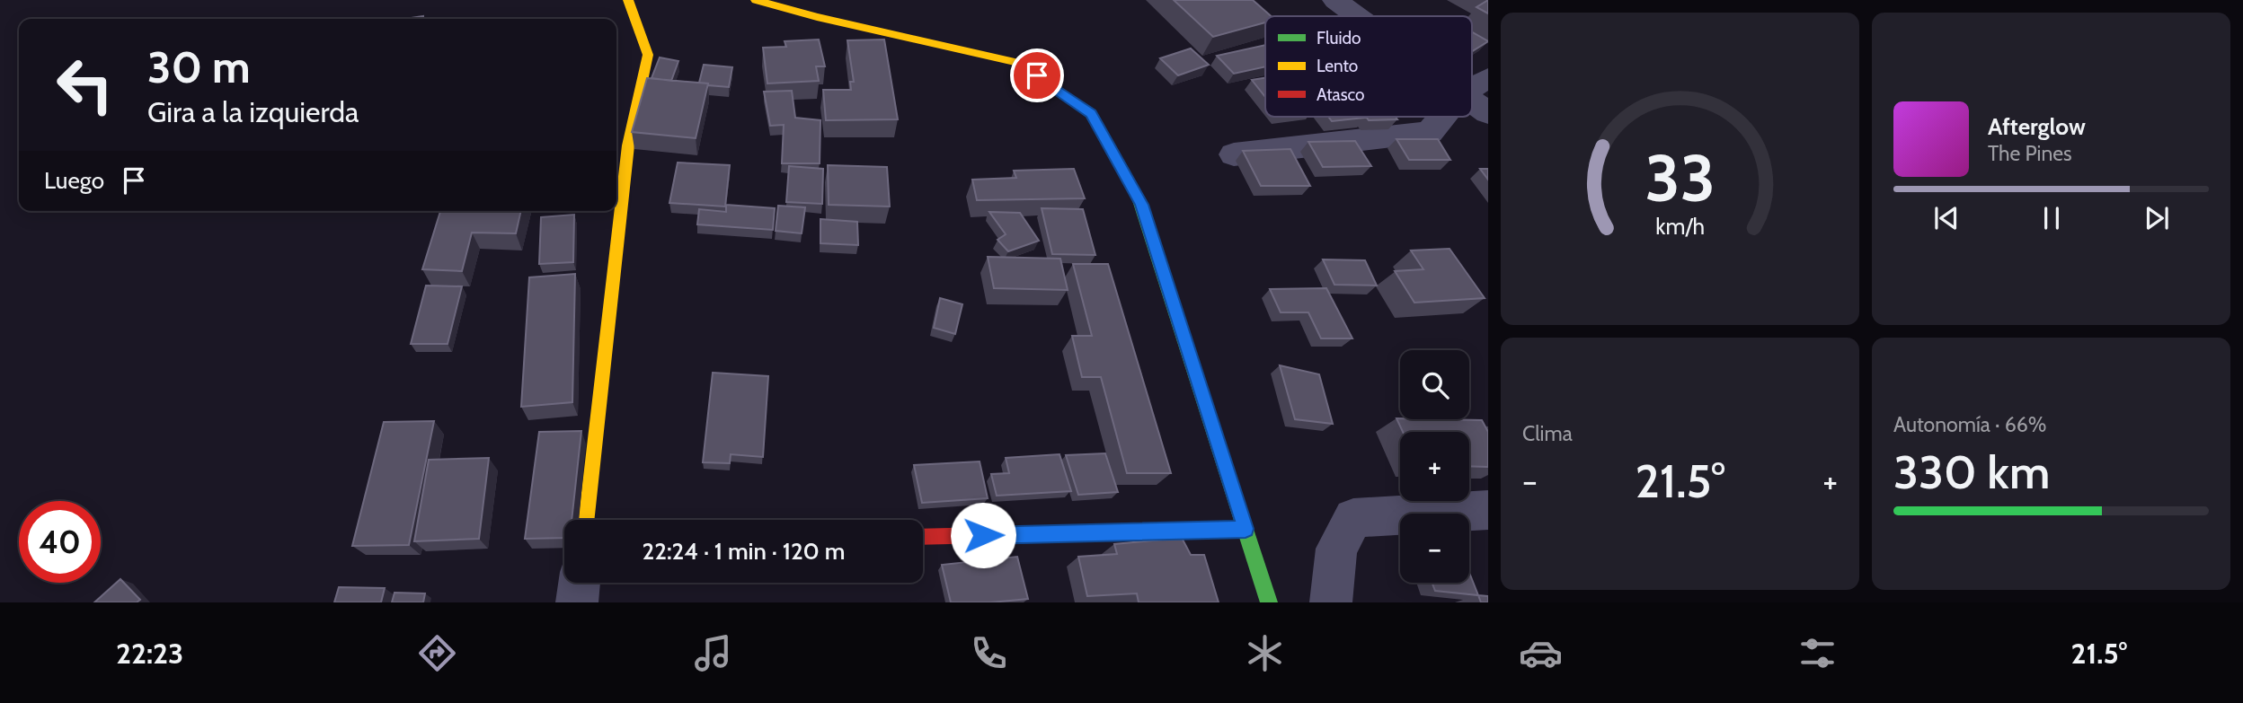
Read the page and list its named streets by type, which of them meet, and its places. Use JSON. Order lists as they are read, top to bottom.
{
  "legend": ["Fluido", "Lento", "Atasco"],
  "page": {
    "turn": ["30 m", "Gira a la izquierda"],
    "song": ["Afterglow", "The Pines"],
    "then": "Luego",
    "tile": [
      "Clima",
      ["Autonomía · 66%", "330 km"]
    ],
    "map_buttons": ["+", "−"],
    "heat": ["−", "21.5°", "+"],
    "limit": "40",
    "trip": "22:24 · 1 min · 120 m",
    "tabs": ["22:23", "21.5°"],
    "gauge": ["33", "km/h"]
  }
}
